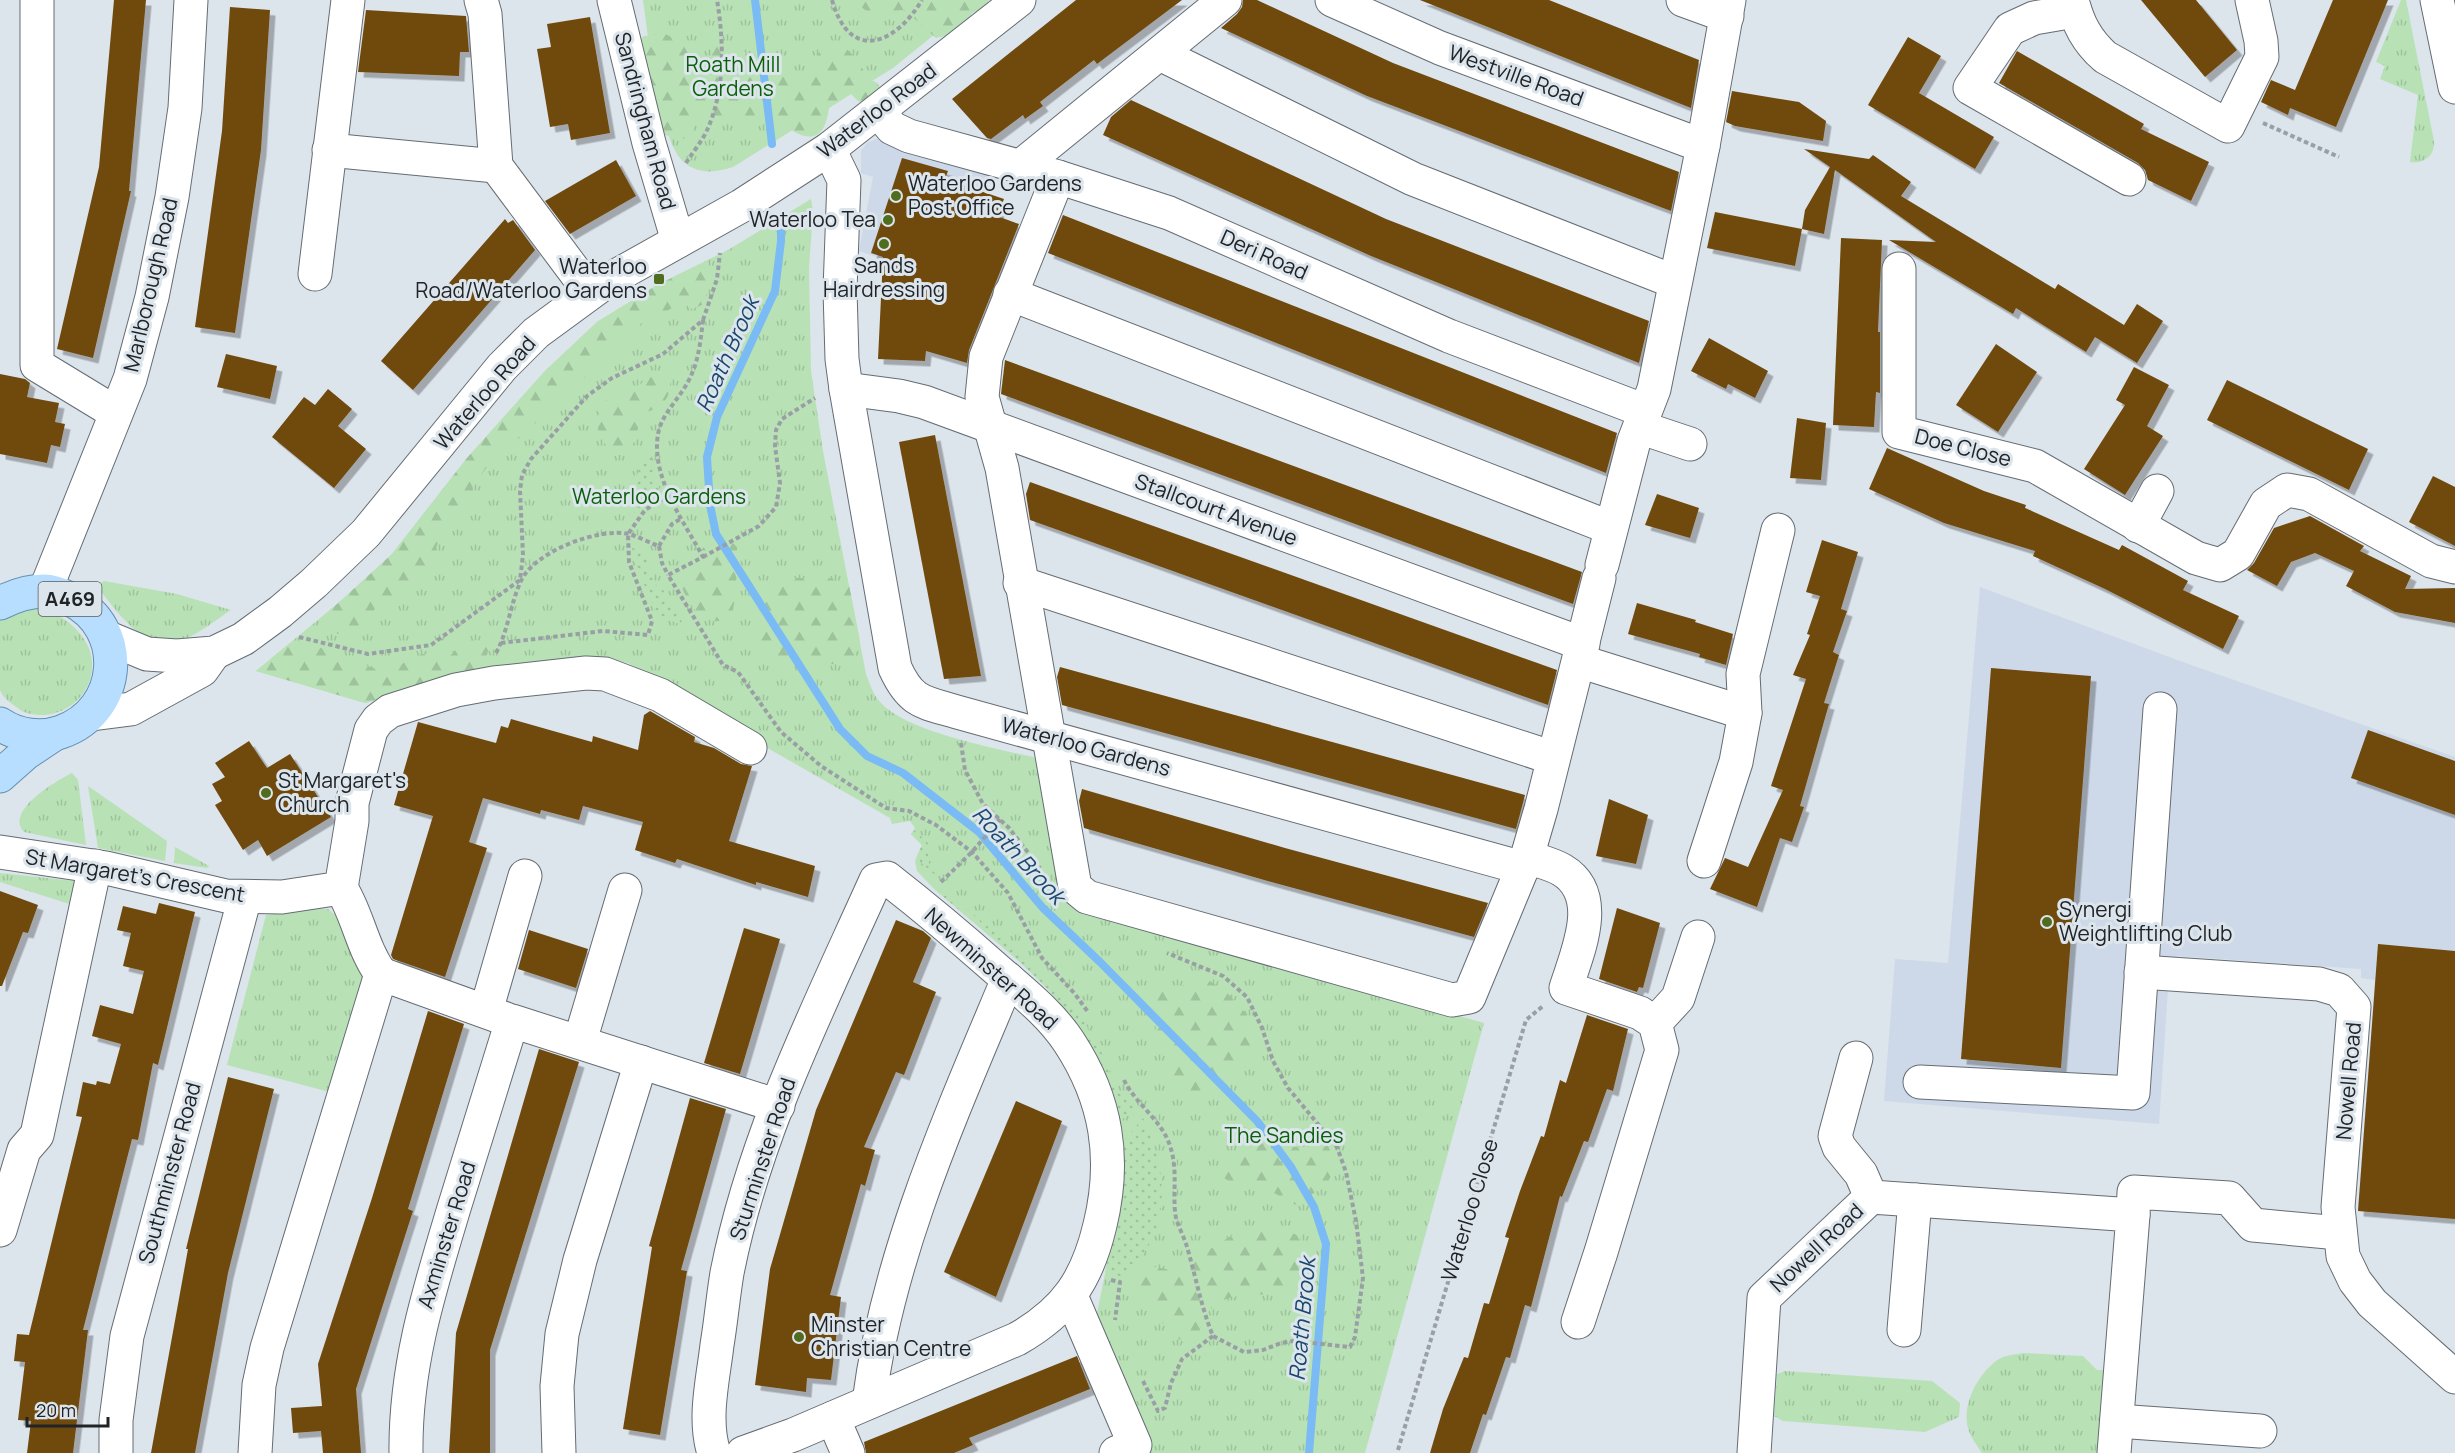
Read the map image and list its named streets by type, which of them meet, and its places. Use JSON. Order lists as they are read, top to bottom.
{
  "streets": {
    "main road": ["A469"],
    "street": [
      "Westville Road",
      "Waterloo Road",
      "Sandringham Road",
      "Deri Road",
      "Marlborough Road",
      "Doe Close",
      "Stallcourt Avenue",
      "Waterloo Gardens",
      "St Margaret's Crescent",
      "Newminster Road",
      "Nowell Road",
      "Sturminster Road",
      "Southminster Road",
      "Axminster Road"
    ],
    "path": ["Waterloo Close"]
  },
  "crossings": [
    ["Waterloo Road", "Sandringham Road"],
    ["Waterloo Road", "Deri Road"],
    ["Waterloo Road", "A469"],
    ["Waterloo Road", "Waterloo Gardens"],
    ["Marlborough Road", "A469"],
    ["Stallcourt Avenue", "Waterloo Gardens"],
    ["St Margaret's Crescent", "Southminster Road"],
    ["Newminster Road", "Sturminster Road"]
  ],
  "water": ["Roath Brook"],
  "parks": ["Roath Mill Gardens", "Waterloo Gardens", "The Sandies"],
  "places": {
    "other": [
      "Waterloo Gardens Post Office",
      "Waterloo Tea",
      "Sands Hairdressing",
      "St Margaret's Church",
      "Synergi Weightlifting Club",
      "Minster Christian Centre"
    ],
    "transit": ["Waterloo Road/Waterloo Gardens"]
  },
  "scale_bar": "20 m"
}
